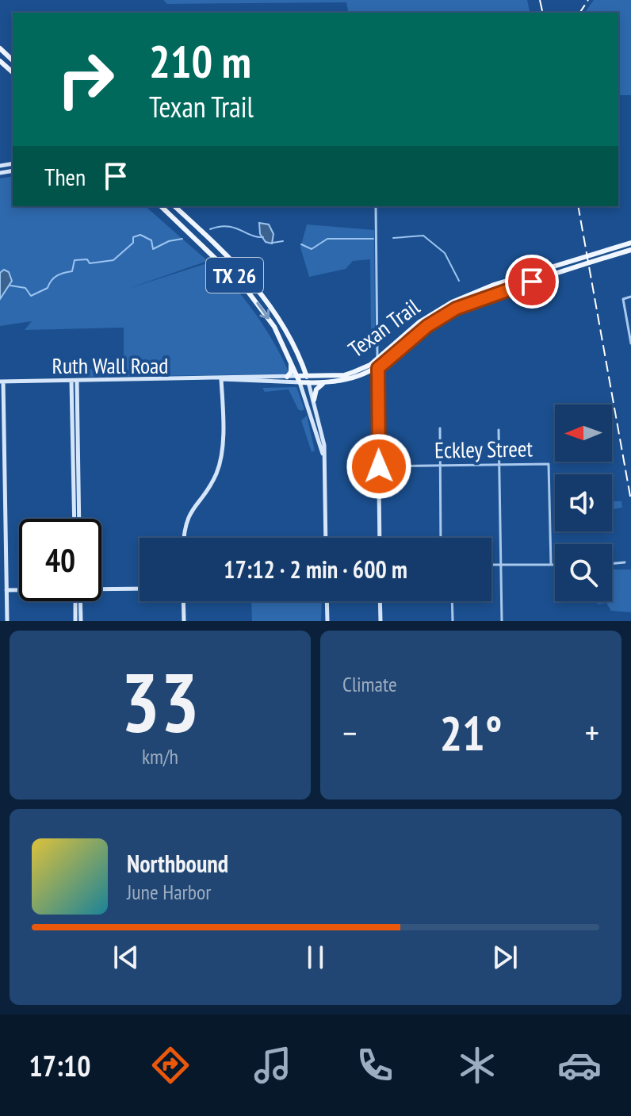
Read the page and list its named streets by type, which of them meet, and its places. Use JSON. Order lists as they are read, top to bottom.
{
  "streets": {
    "main road": ["TX 26", "Texan Trail"],
    "street": ["Ruth Wall Road", "Eckley Street"]
  },
  "crossings": [
    ["TX 26", "Texan Trail"],
    ["TX 26", "Ruth Wall Road"],
    ["Texan Trail", "Ruth Wall Road"]
  ],
  "north": "left",
  "page": {
    "turn": ["210 m", "Texan Trail"],
    "then": "Then",
    "limit": "40",
    "trip": "17:12 · 2 min · 600 m",
    "tile": [
      ["33", "km/h"],
      "Climate"
    ],
    "heat": ["−", "21°", "+"],
    "song": ["Northbound", "June Harbor"],
    "tabs": "17:10"
  }
}
